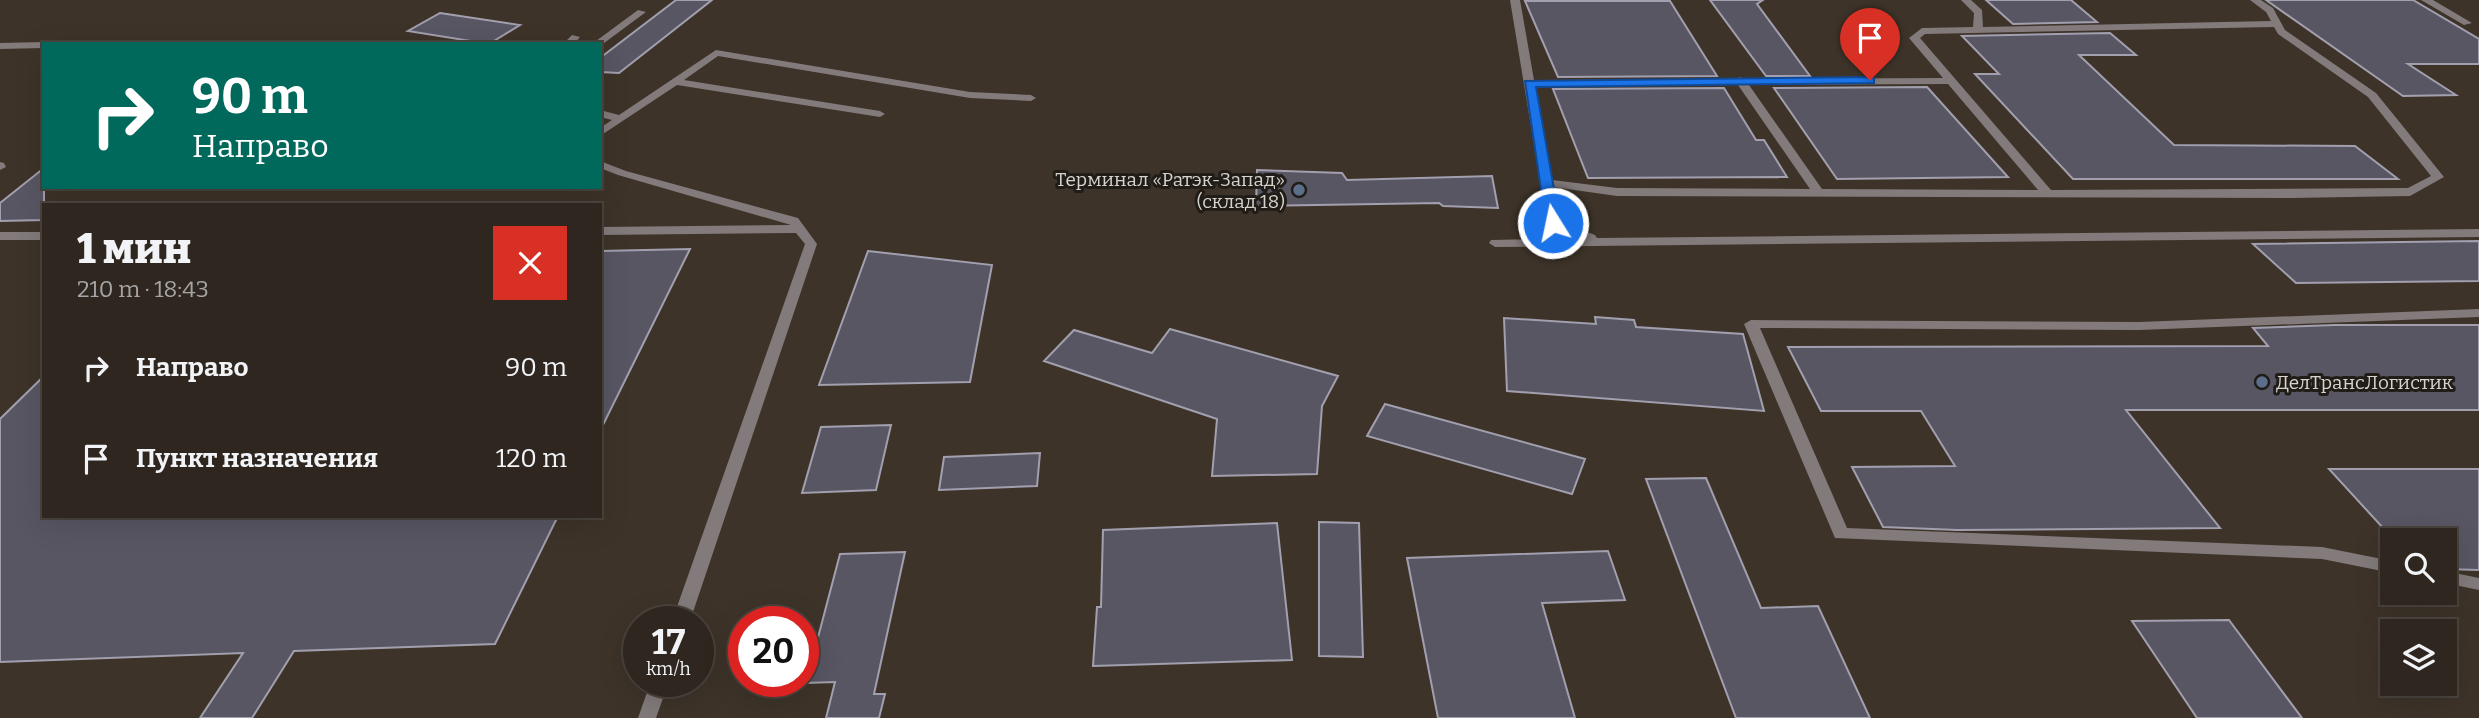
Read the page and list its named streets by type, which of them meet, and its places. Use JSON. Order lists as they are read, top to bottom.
{
  "places": ["Терминал «Ратэк-Запад» (склад 18)", "ДелТрансЛогистик"],
  "page": {
    "turn": ["90 m", "Направо"],
    "heading": ["1 мин", "210 m · 18:43"],
    "list": [
      {
        "name": "Направо",
        "value": "90 m"
      },
      {
        "name": "Пункт назначения",
        "value": "120 m"
      }
    ],
    "speed": "17 km/h",
    "limit": "20"
  }
}
